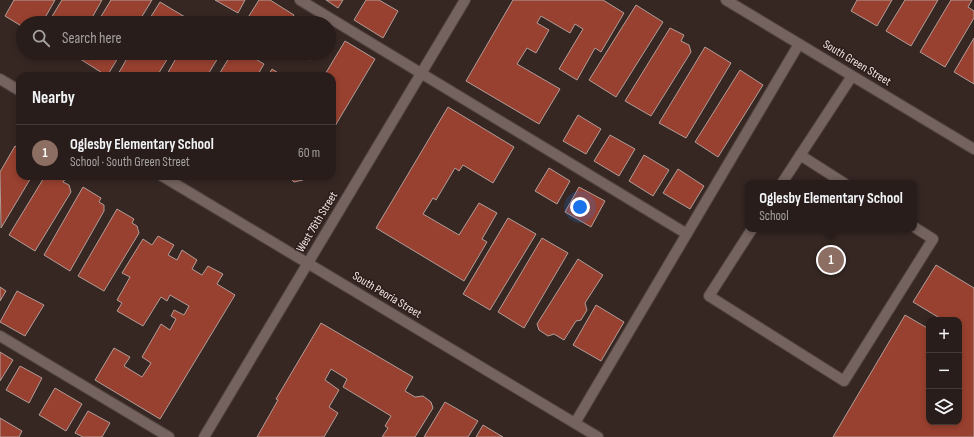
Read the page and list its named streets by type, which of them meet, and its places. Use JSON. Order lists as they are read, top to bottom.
{
  "streets": {
    "street": ["South Green Street", "West 76th Street", "South Peoria Street"]
  },
  "crossings": [
    ["West 76th Street", "South Peoria Street"]
  ],
  "page": {
    "search": "Search here",
    "heading": "Nearby",
    "list": [
      {
        "mark": "1",
        "name": "Oglesby Elementary School",
        "note": "School · South Green Street",
        "value": "60 m"
      }
    ],
    "popup": ["Oglesby Elementary School", "School"],
    "pins": "1",
    "map_buttons": ["+", "−"]
  }
}
